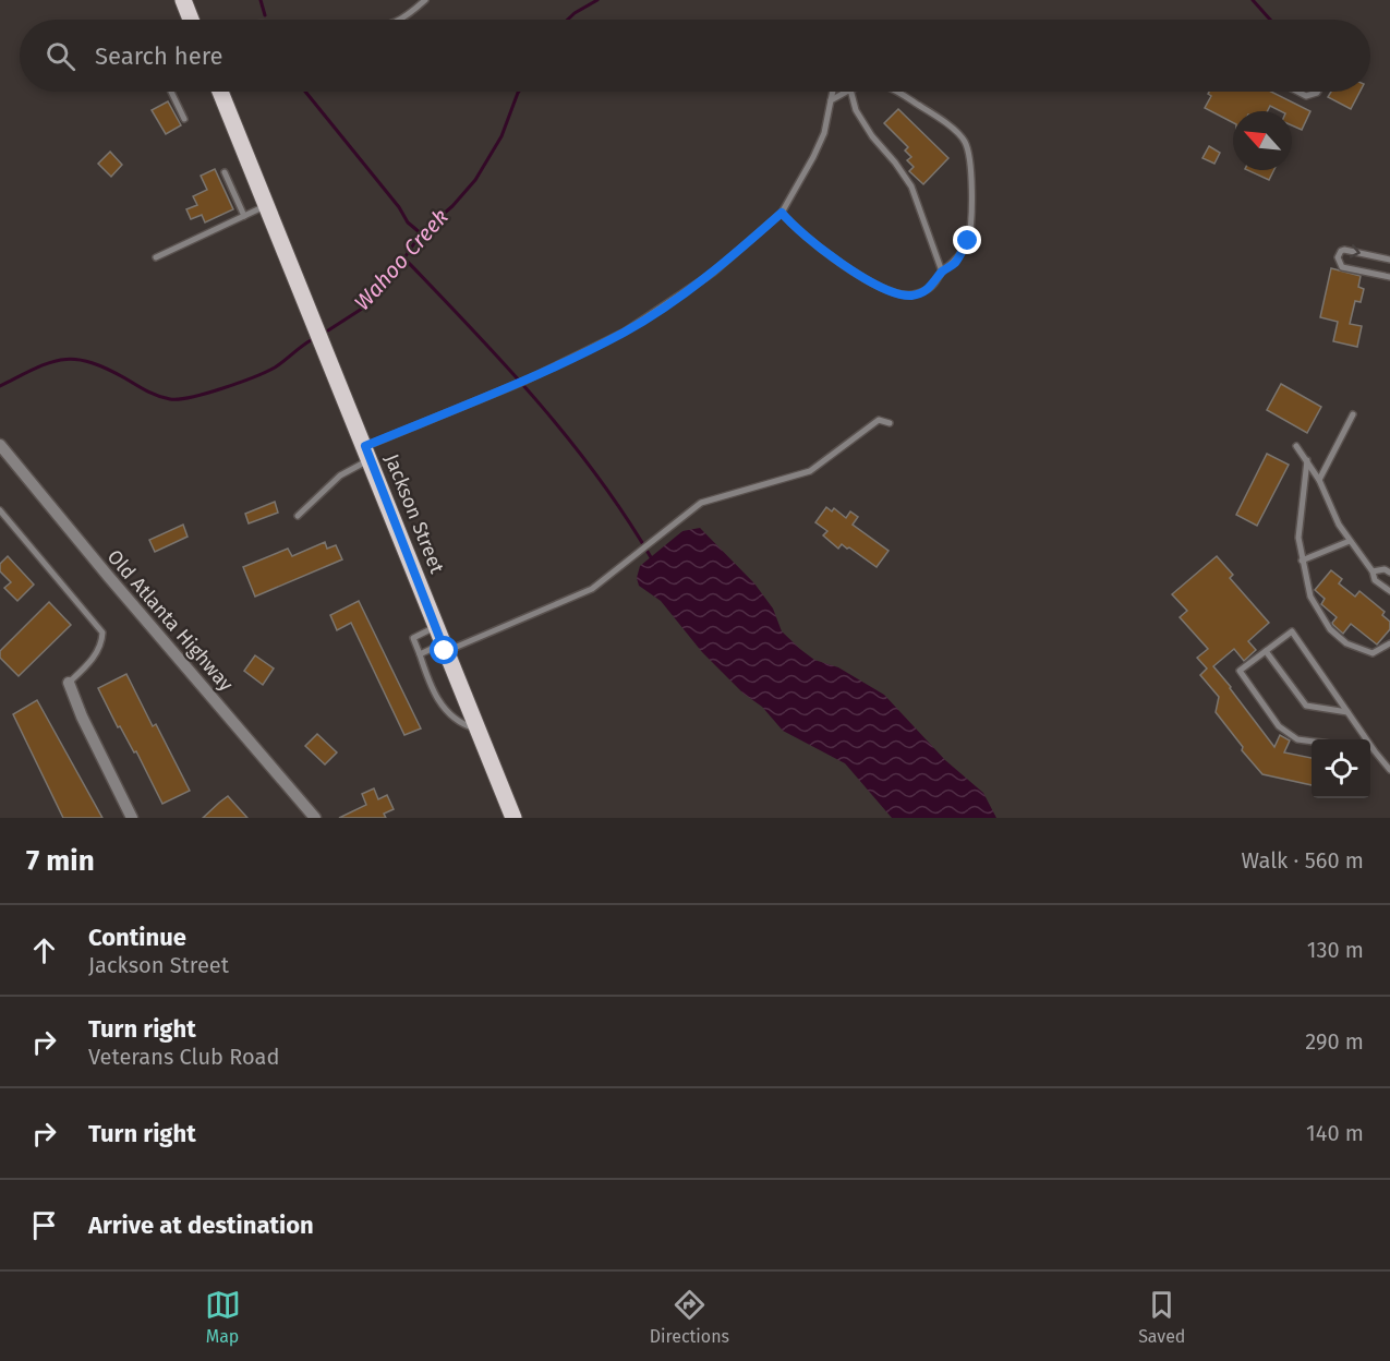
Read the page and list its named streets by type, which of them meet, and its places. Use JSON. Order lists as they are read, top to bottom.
{
  "streets": {
    "main road": ["Jackson Street"],
    "street": ["Old Atlanta Highway"]
  },
  "water": ["Wahoo Creek"],
  "north": "top left",
  "page": {
    "search": "Search here",
    "heading": ["7 min", "Walk · 560 m"],
    "list": [
      ["Continue", "Jackson Street", "130 m"],
      ["Turn right", "Veterans Club Road", "290 m"],
      ["Turn right", "140 m"],
      "Arrive at destination"
    ],
    "nav": ["Map", "Directions", "Saved"]
  }
}
